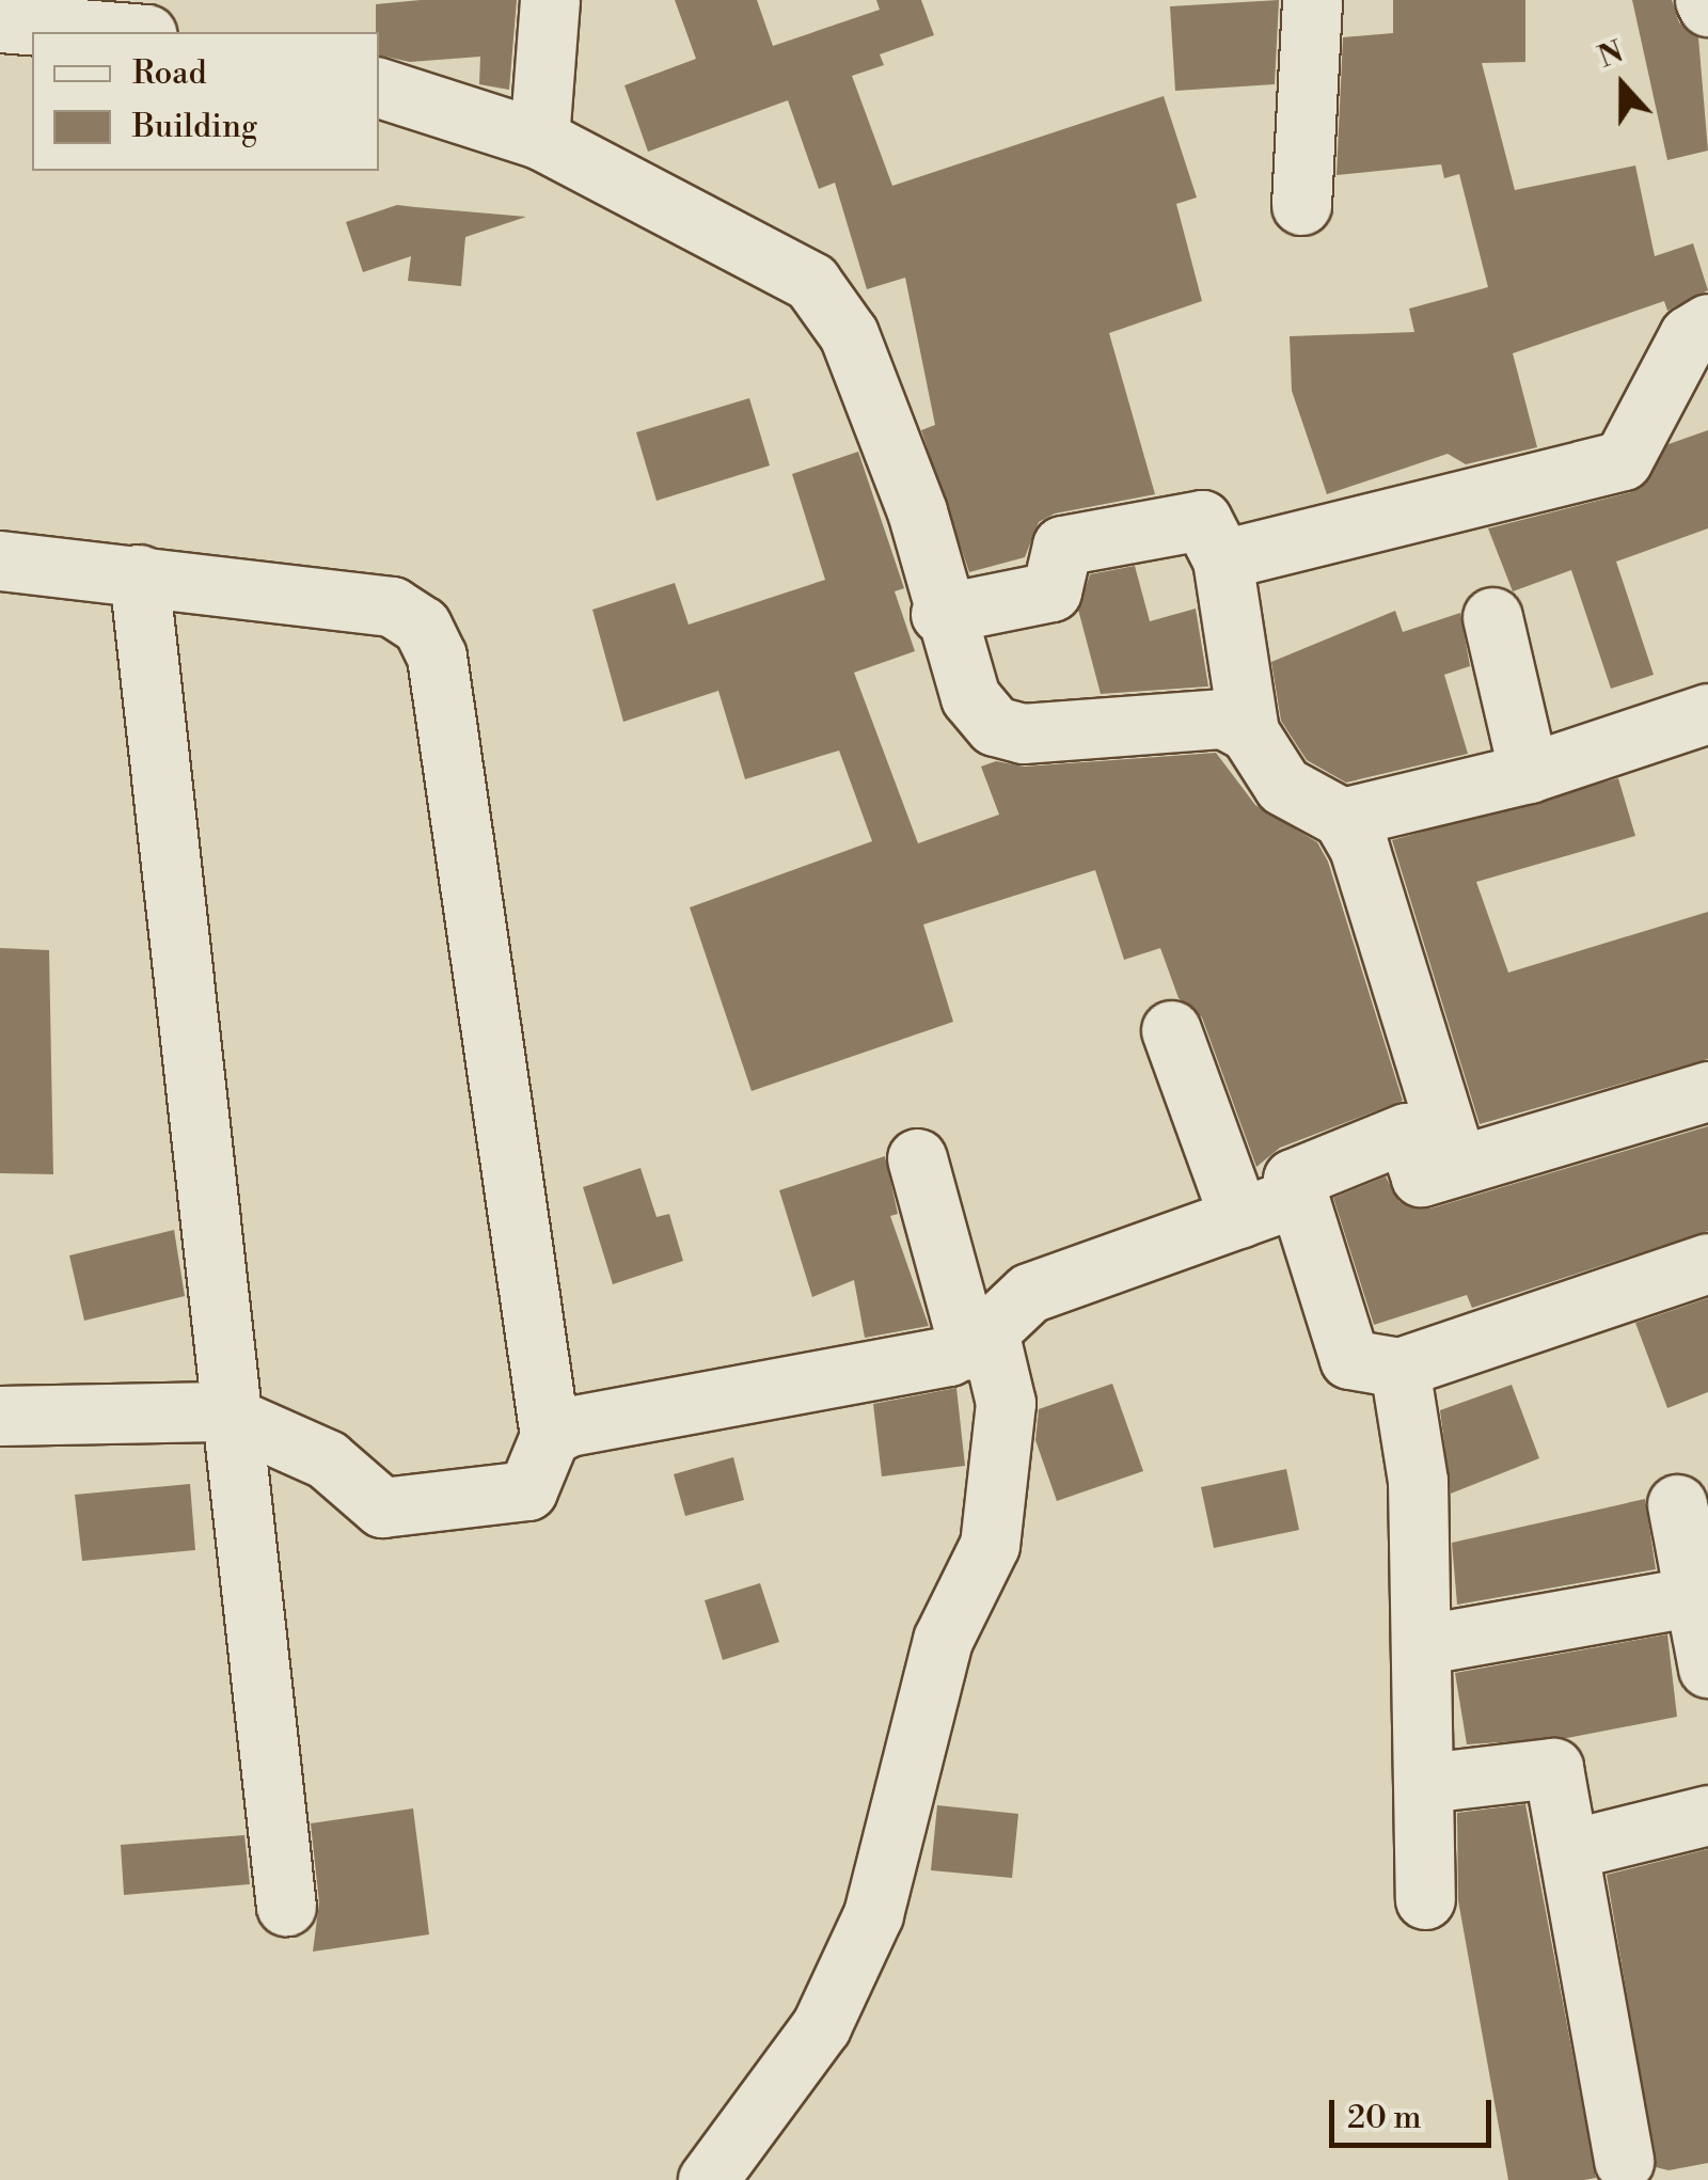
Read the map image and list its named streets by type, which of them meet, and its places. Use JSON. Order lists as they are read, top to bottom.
{
  "legend": ["Road", "Building"],
  "scale_bar": "20 m",
  "north": "top"
}
